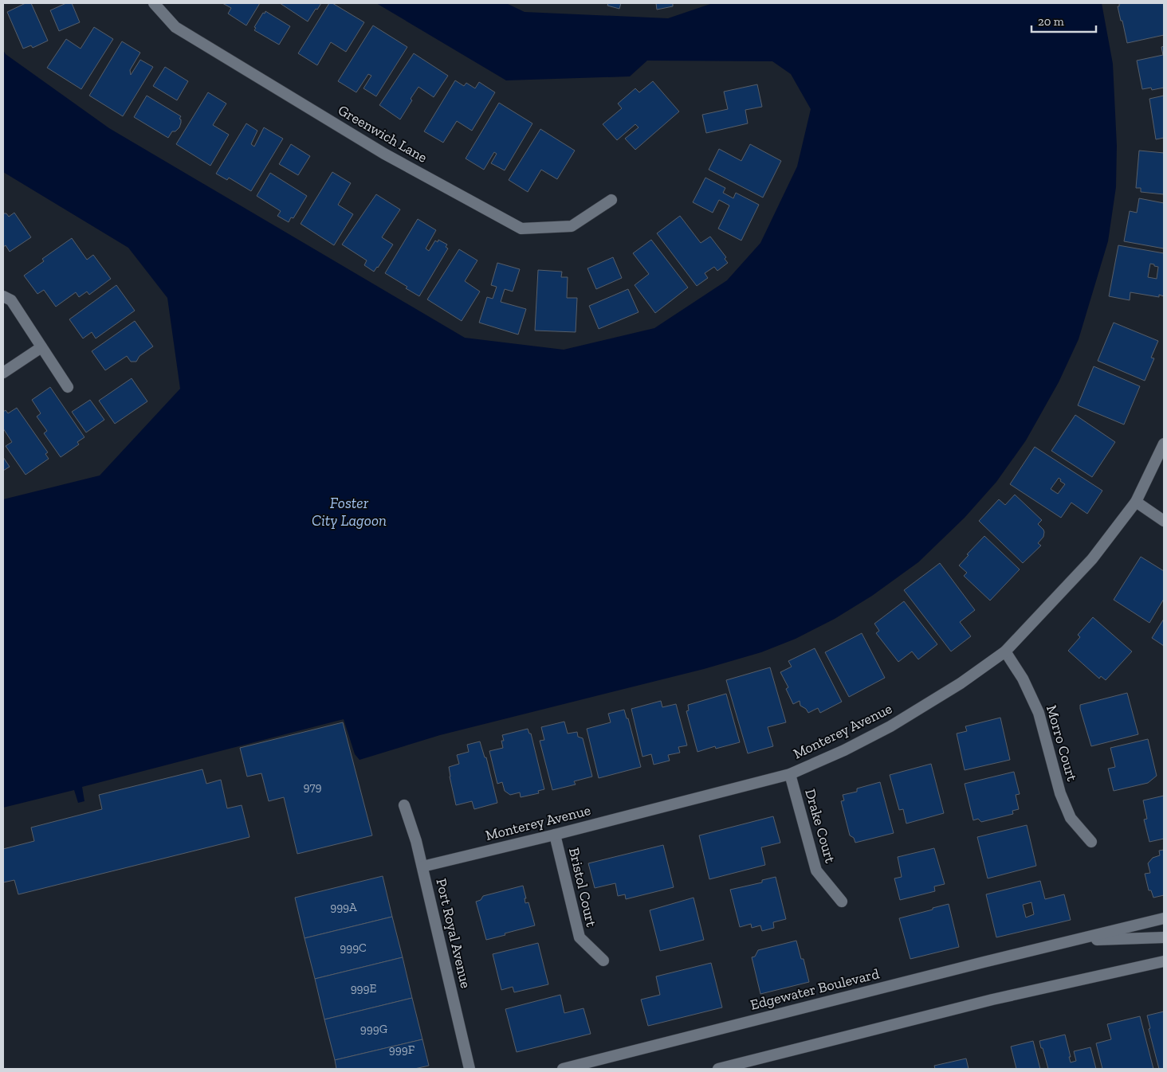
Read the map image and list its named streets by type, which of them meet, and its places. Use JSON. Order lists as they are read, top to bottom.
{
  "streets": {
    "street": [
      "Greenwich Lane",
      "Monterey Avenue",
      "Morro Court",
      "Drake Court",
      "Bristol Court",
      "Port Royal Avenue",
      "Edgewater Boulevard"
    ]
  },
  "crossings": [
    ["Monterey Avenue", "Morro Court"],
    ["Monterey Avenue", "Drake Court"],
    ["Monterey Avenue", "Bristol Court"],
    ["Monterey Avenue", "Port Royal Avenue"]
  ],
  "water": ["Foster City Lagoon"],
  "house_numbers": [
    "979",
    "999A",
    "999C",
    "999E",
    "999G",
    "999F"
  ],
  "scale_bar": "20 m"
}
